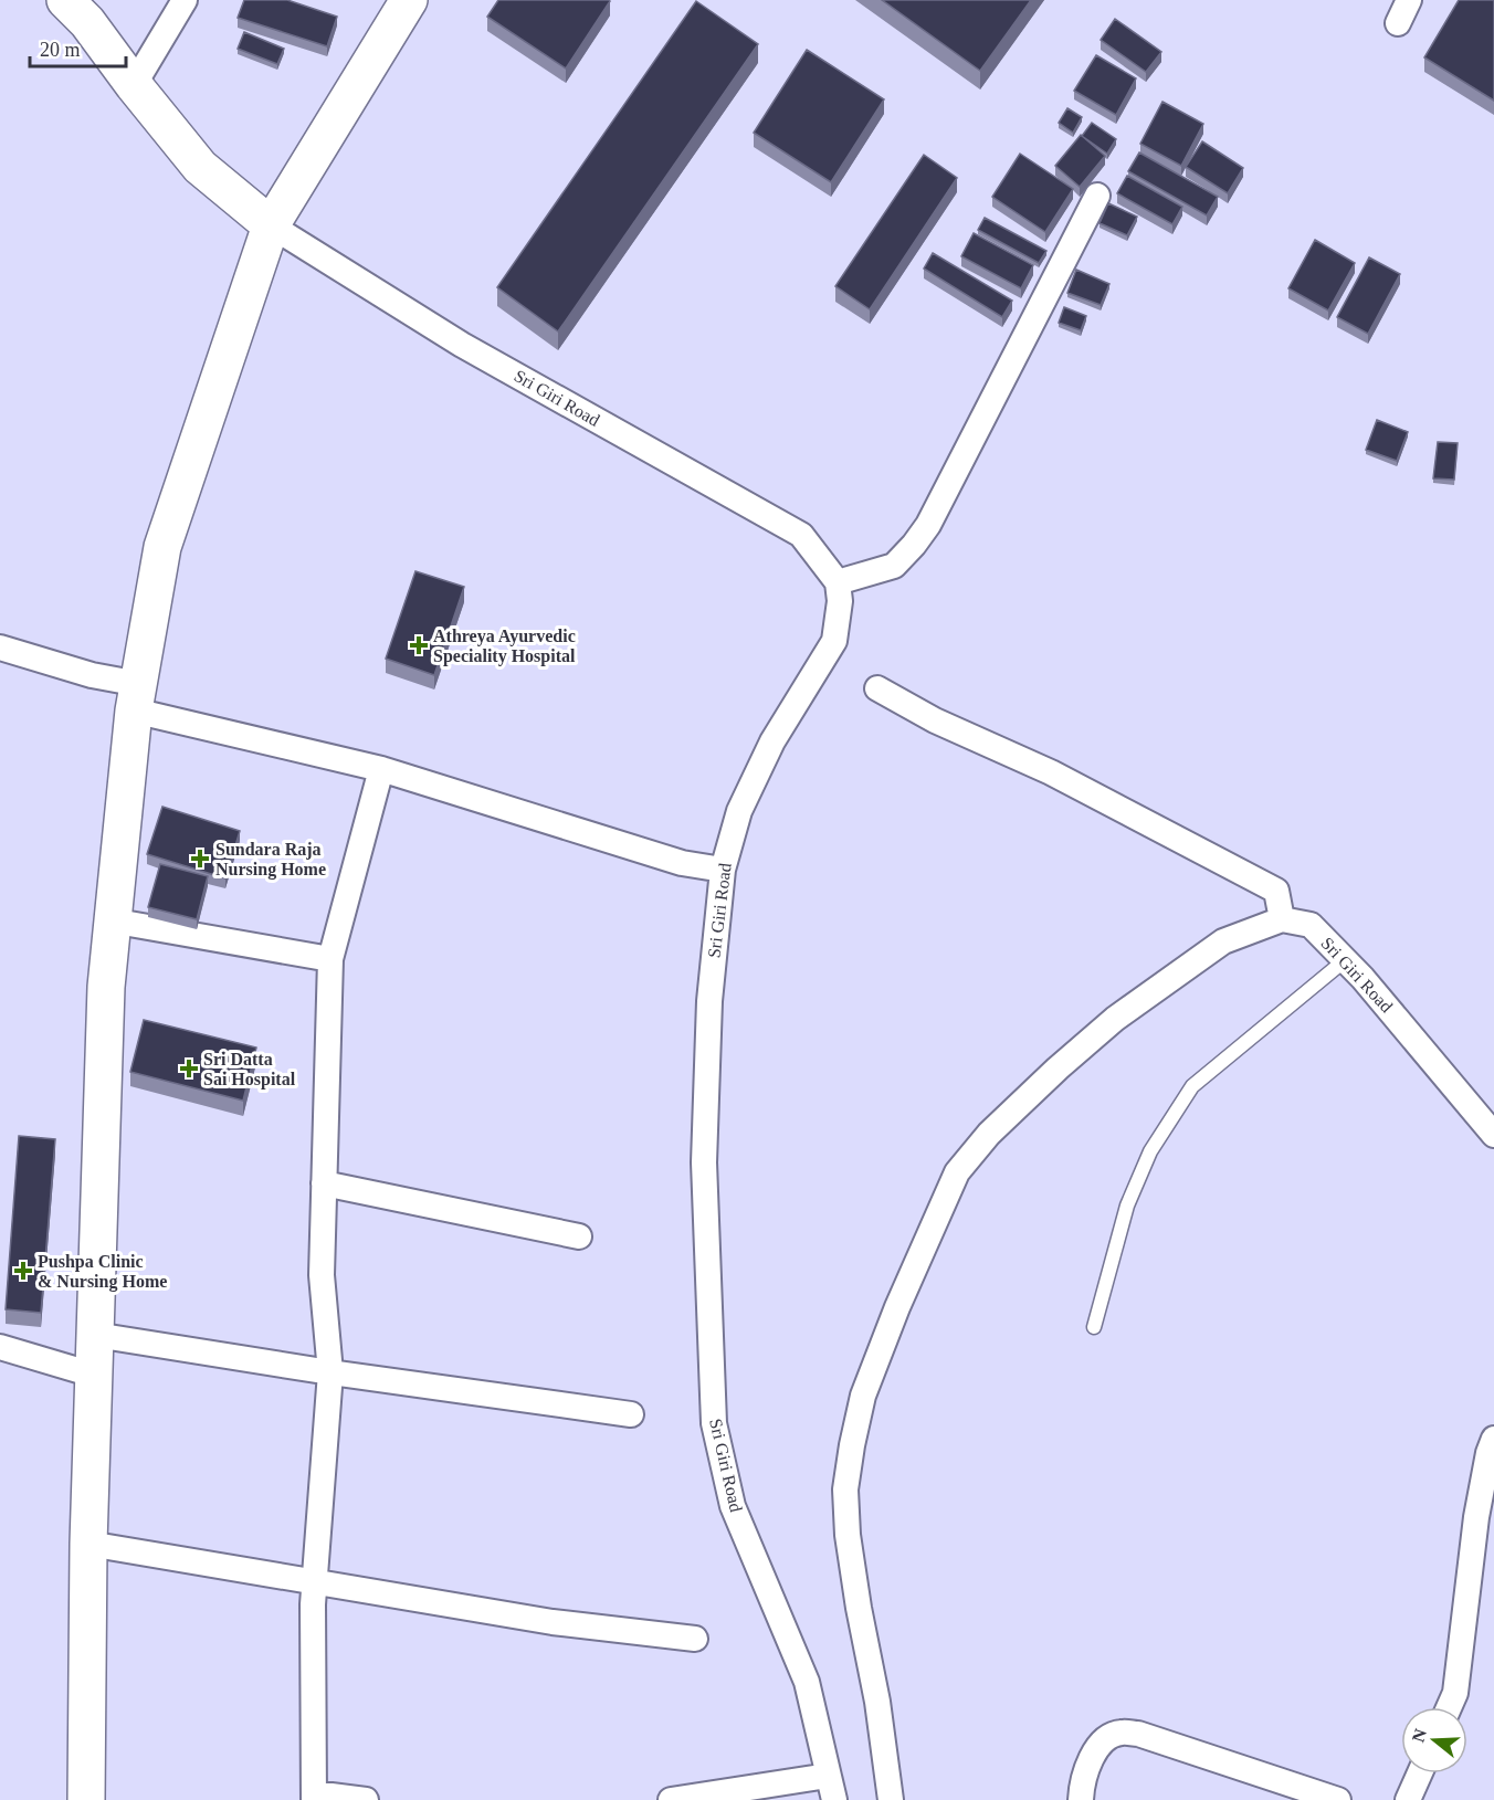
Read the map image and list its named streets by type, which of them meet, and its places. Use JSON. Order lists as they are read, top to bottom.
{
  "streets": {
    "street": ["Sri Giri Road"]
  },
  "places": {
    "health": [
      "Athreya Ayurvedic Speciality Hospital",
      "Sundara Raja Nursing Home",
      "Sri Datta Sai Hospital",
      "Pushpa Clinic & Nursing Home"
    ]
  },
  "scale_bar": "20 m",
  "north": "left"
}
